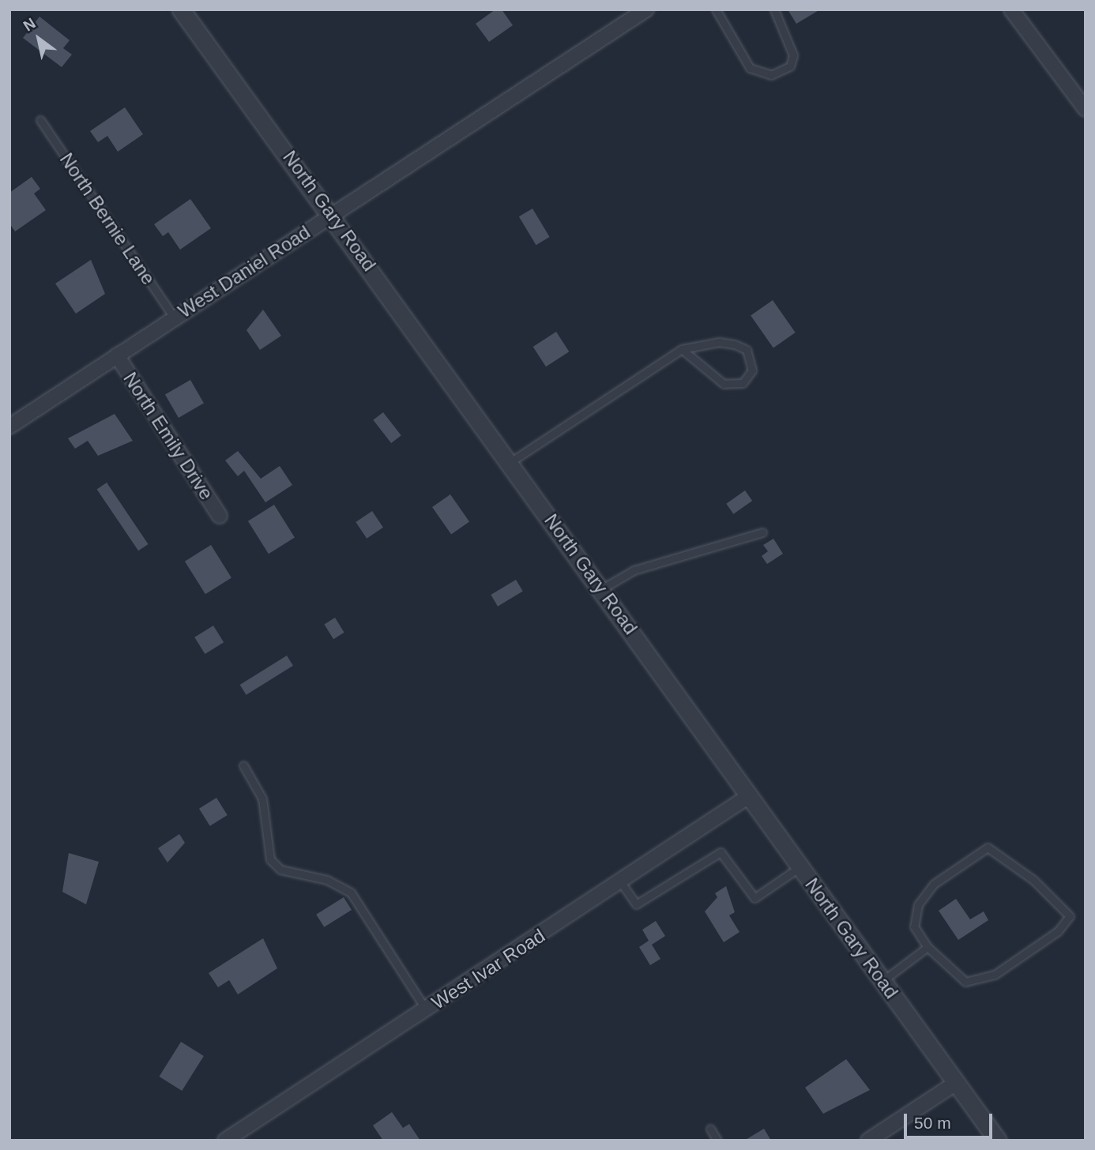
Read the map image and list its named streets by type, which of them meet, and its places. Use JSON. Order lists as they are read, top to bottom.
{
  "streets": {
    "street": [
      "North Gary Road",
      "West Daniel Road",
      "North Emily Drive",
      "West Ivar Road"
    ],
    "lane": ["North Bernie Lane"]
  },
  "crossings": [
    ["North Gary Road", "West Daniel Road"],
    ["North Gary Road", "West Ivar Road"],
    ["North Bernie Lane", "West Daniel Road"],
    ["West Daniel Road", "North Emily Drive"]
  ],
  "scale_bar": "50 m",
  "north": "top left"
}
